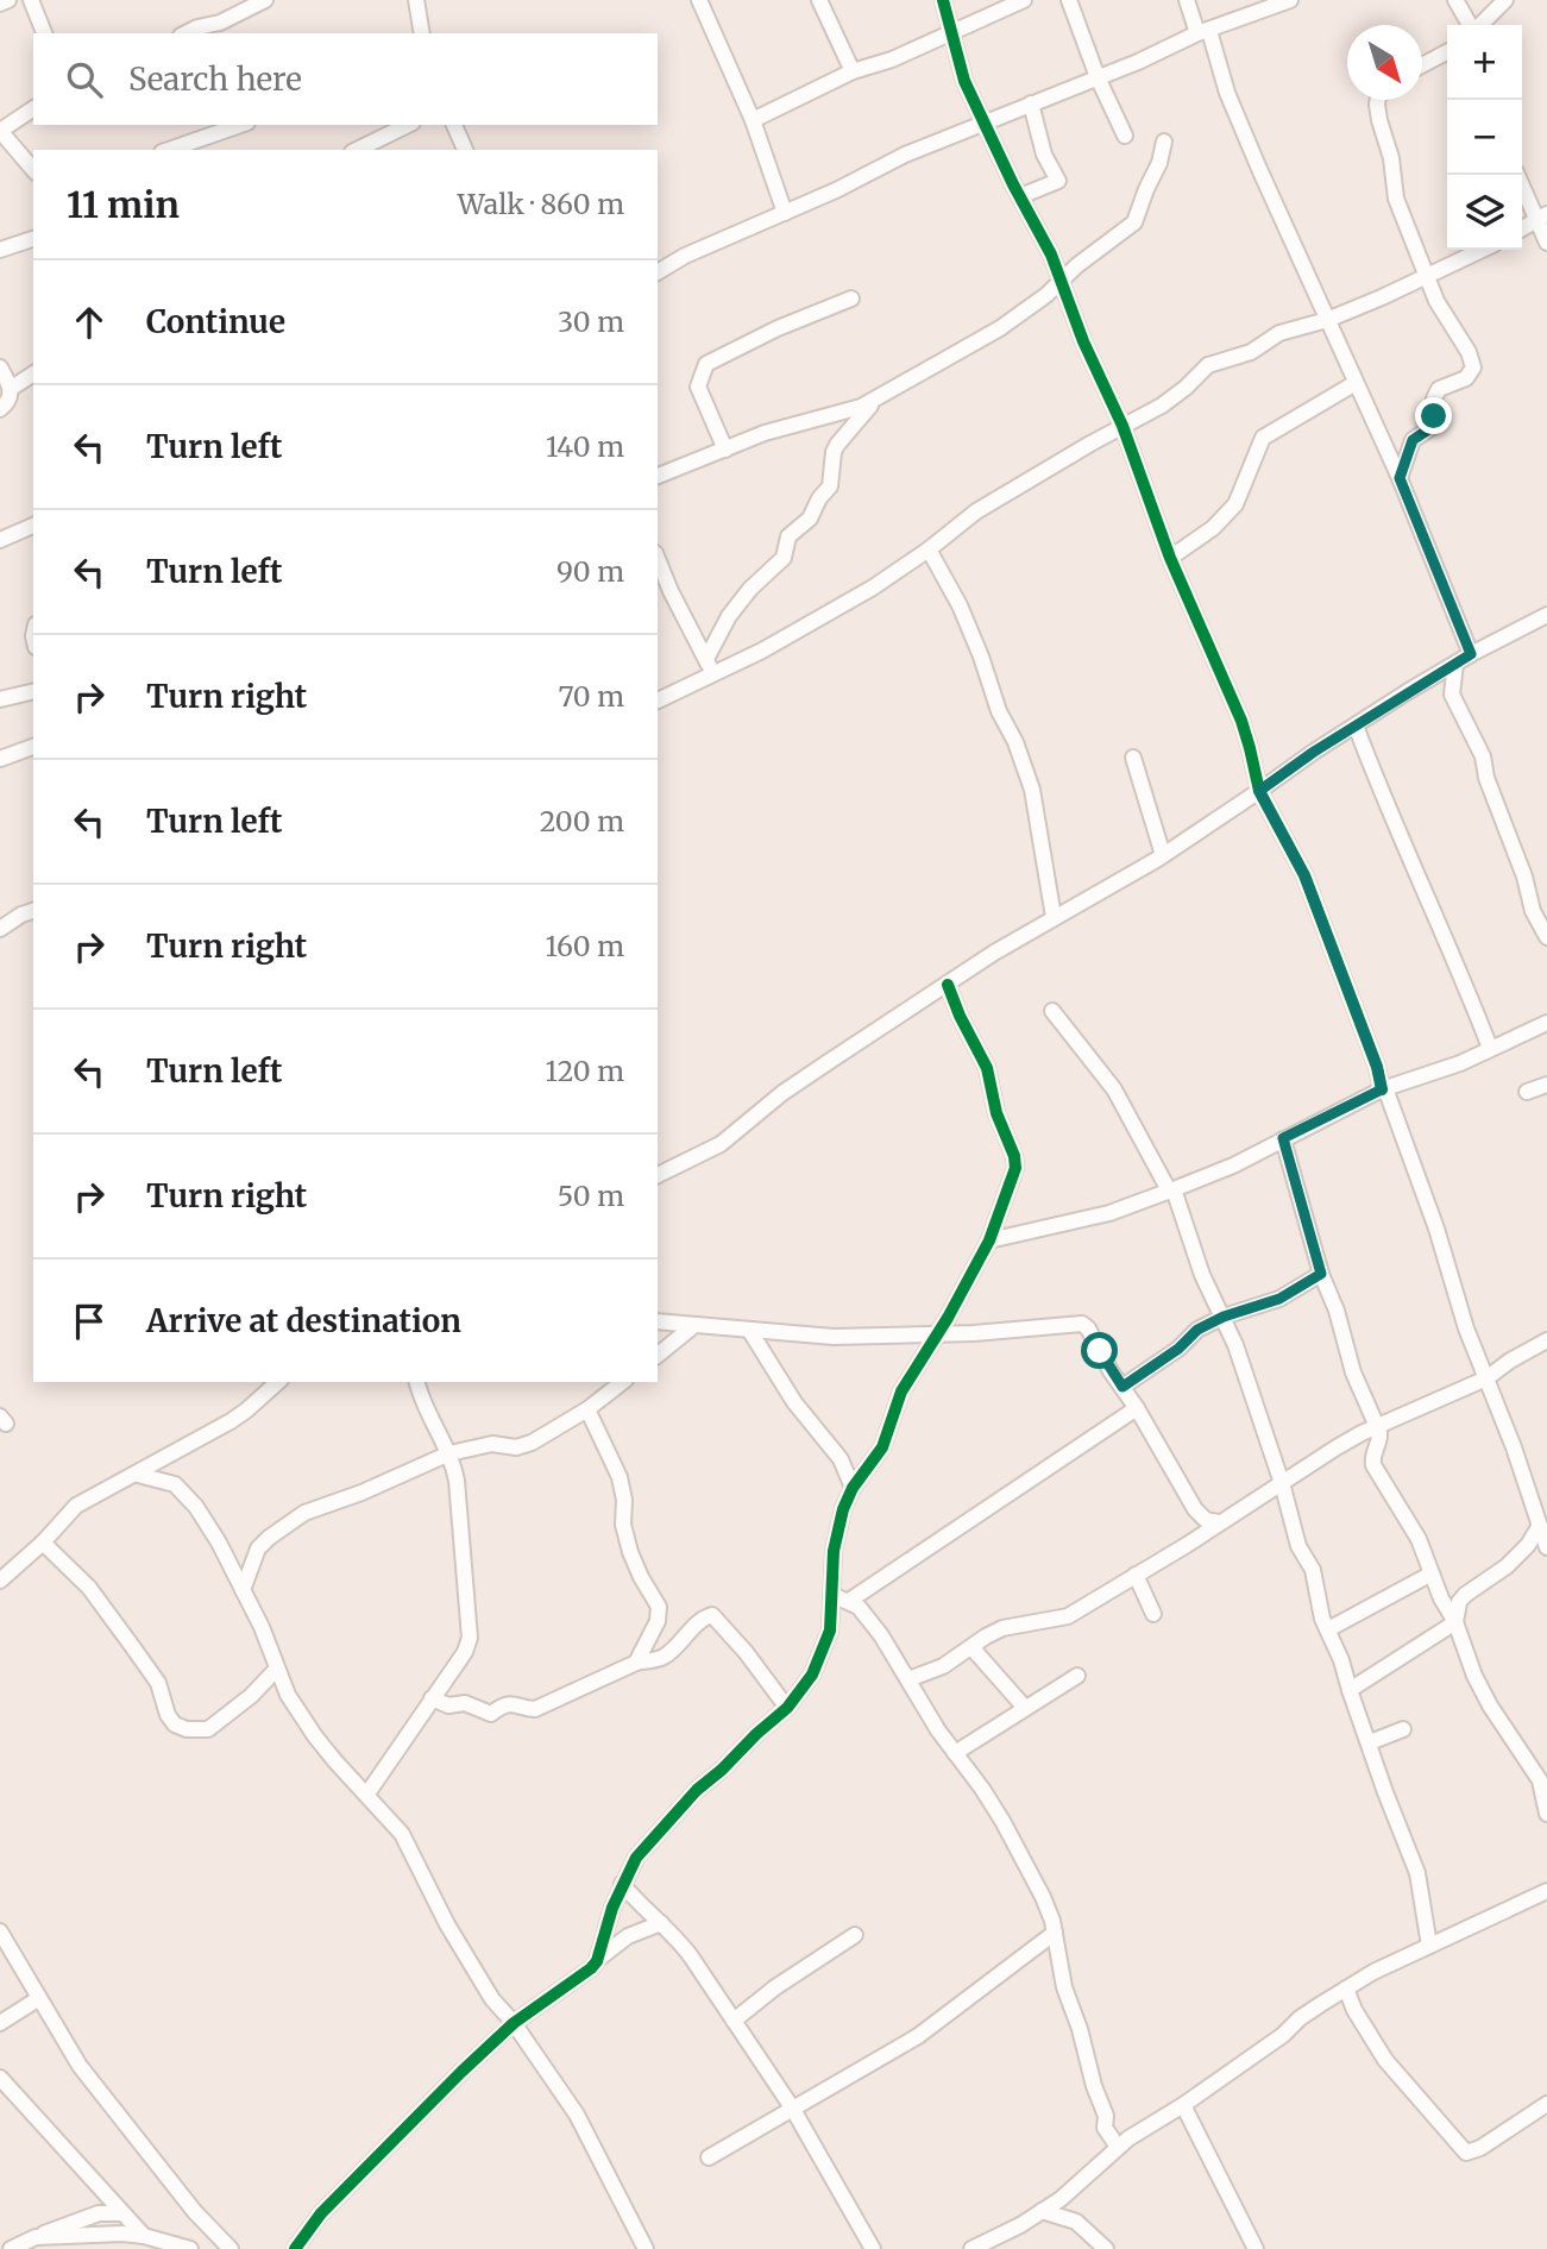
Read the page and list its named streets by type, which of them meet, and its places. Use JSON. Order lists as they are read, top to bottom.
{
  "north": "bottom right",
  "page": {
    "map_buttons": ["+", "−"],
    "search": "Search here",
    "heading": ["11 min", "Walk · 860 m"],
    "list": [
      ["Continue", "30 m"],
      ["Turn left", "140 m"],
      ["Turn left", "90 m"],
      ["Turn right", "70 m"],
      ["Turn left", "200 m"],
      ["Turn right", "160 m"],
      ["Turn left", "120 m"],
      ["Turn right", "50 m"],
      "Arrive at destination"
    ]
  }
}
